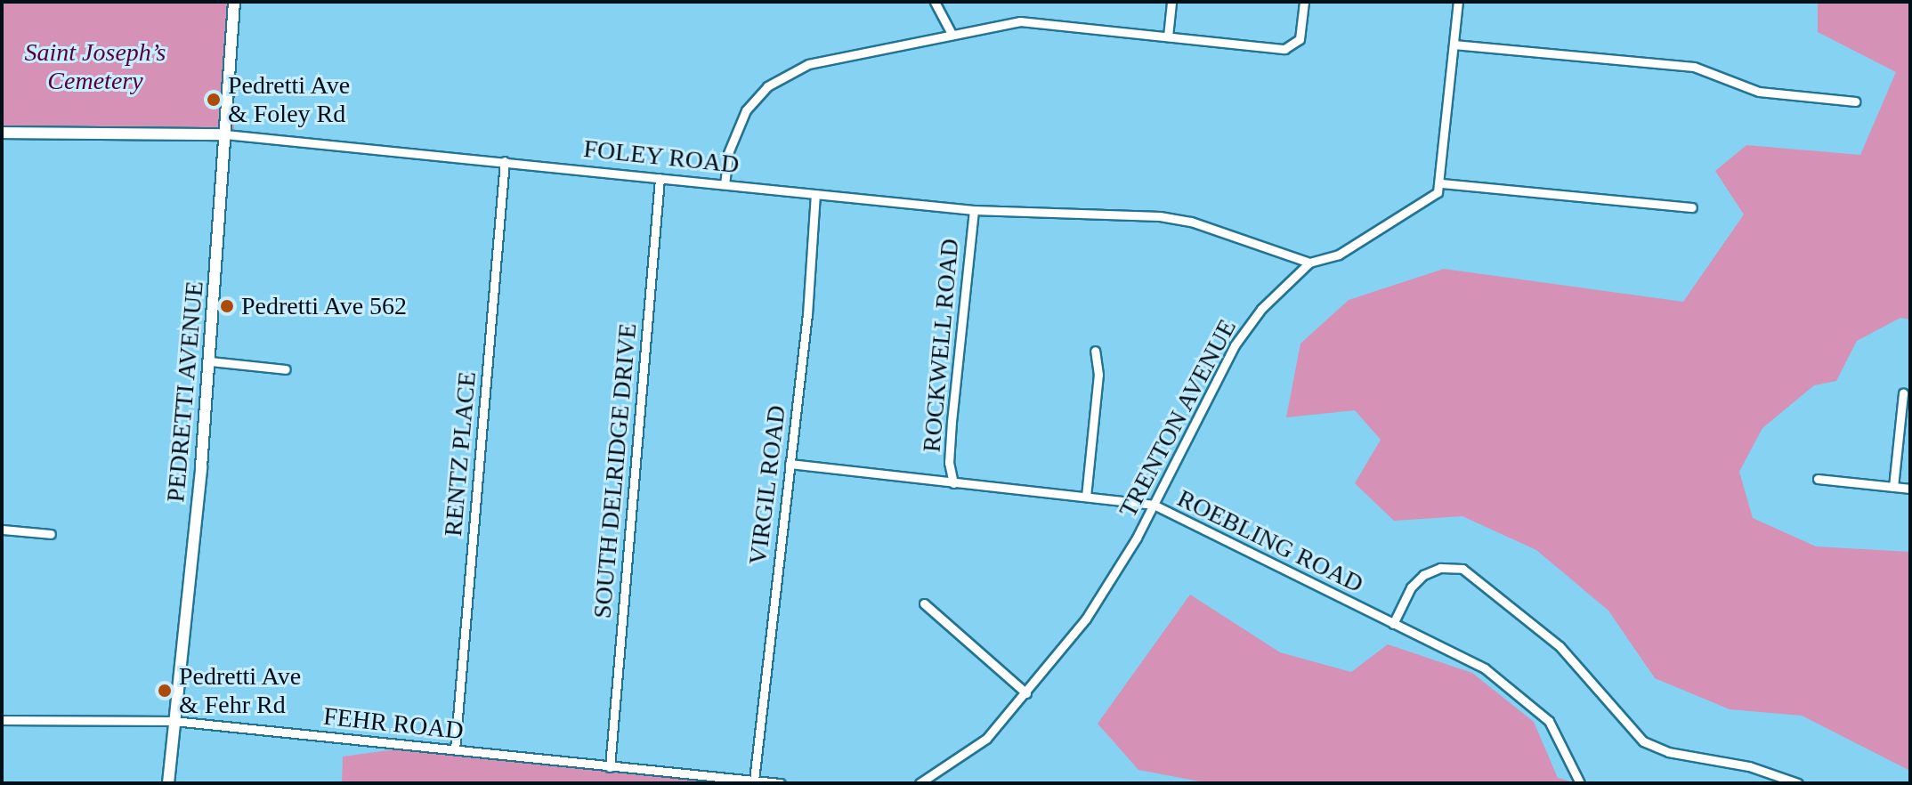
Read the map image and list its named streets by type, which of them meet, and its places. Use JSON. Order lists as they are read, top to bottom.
{
  "streets": {
    "street": [
      "FOLEY ROAD",
      "ROCKWELL ROAD",
      "PEDRETTI AVENUE",
      "TRENTON AVENUE",
      "RENTZ PLACE",
      "SOUTH DELRIDGE DRIVE",
      "VIRGIL ROAD",
      "ROEBLING ROAD",
      "FEHR ROAD"
    ]
  },
  "crossings": [
    ["FOLEY ROAD", "ROCKWELL ROAD"],
    ["FOLEY ROAD", "PEDRETTI AVENUE"],
    ["FOLEY ROAD", "TRENTON AVENUE"],
    ["FOLEY ROAD", "RENTZ PLACE"],
    ["FOLEY ROAD", "SOUTH DELRIDGE DRIVE"],
    ["FOLEY ROAD", "VIRGIL ROAD"],
    ["ROCKWELL ROAD", "ROEBLING ROAD"],
    ["PEDRETTI AVENUE", "FEHR ROAD"],
    ["TRENTON AVENUE", "ROEBLING ROAD"],
    ["RENTZ PLACE", "FEHR ROAD"],
    ["SOUTH DELRIDGE DRIVE", "FEHR ROAD"],
    ["VIRGIL ROAD", "ROEBLING ROAD"],
    ["VIRGIL ROAD", "FEHR ROAD"]
  ],
  "parks": ["Saint Joseph’s Cemetery"],
  "places": ["Pedretti Ave & Foley Rd", "Pedretti Ave 562", "Pedretti Ave & Fehr Rd"]
}
